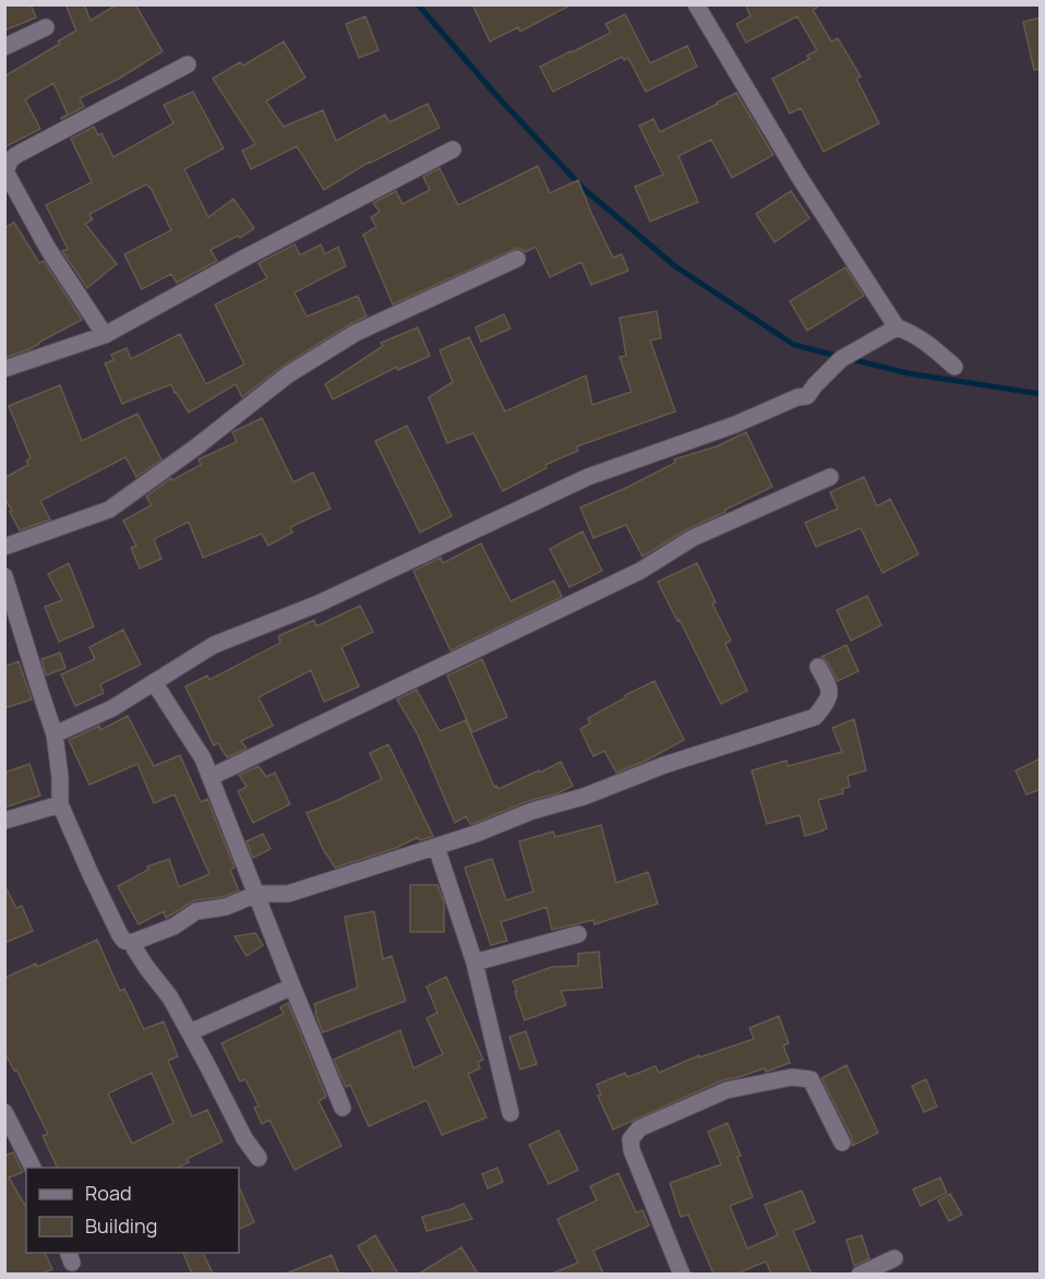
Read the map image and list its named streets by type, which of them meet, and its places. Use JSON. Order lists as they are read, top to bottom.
{
  "legend": ["Road", "Building"]
}
